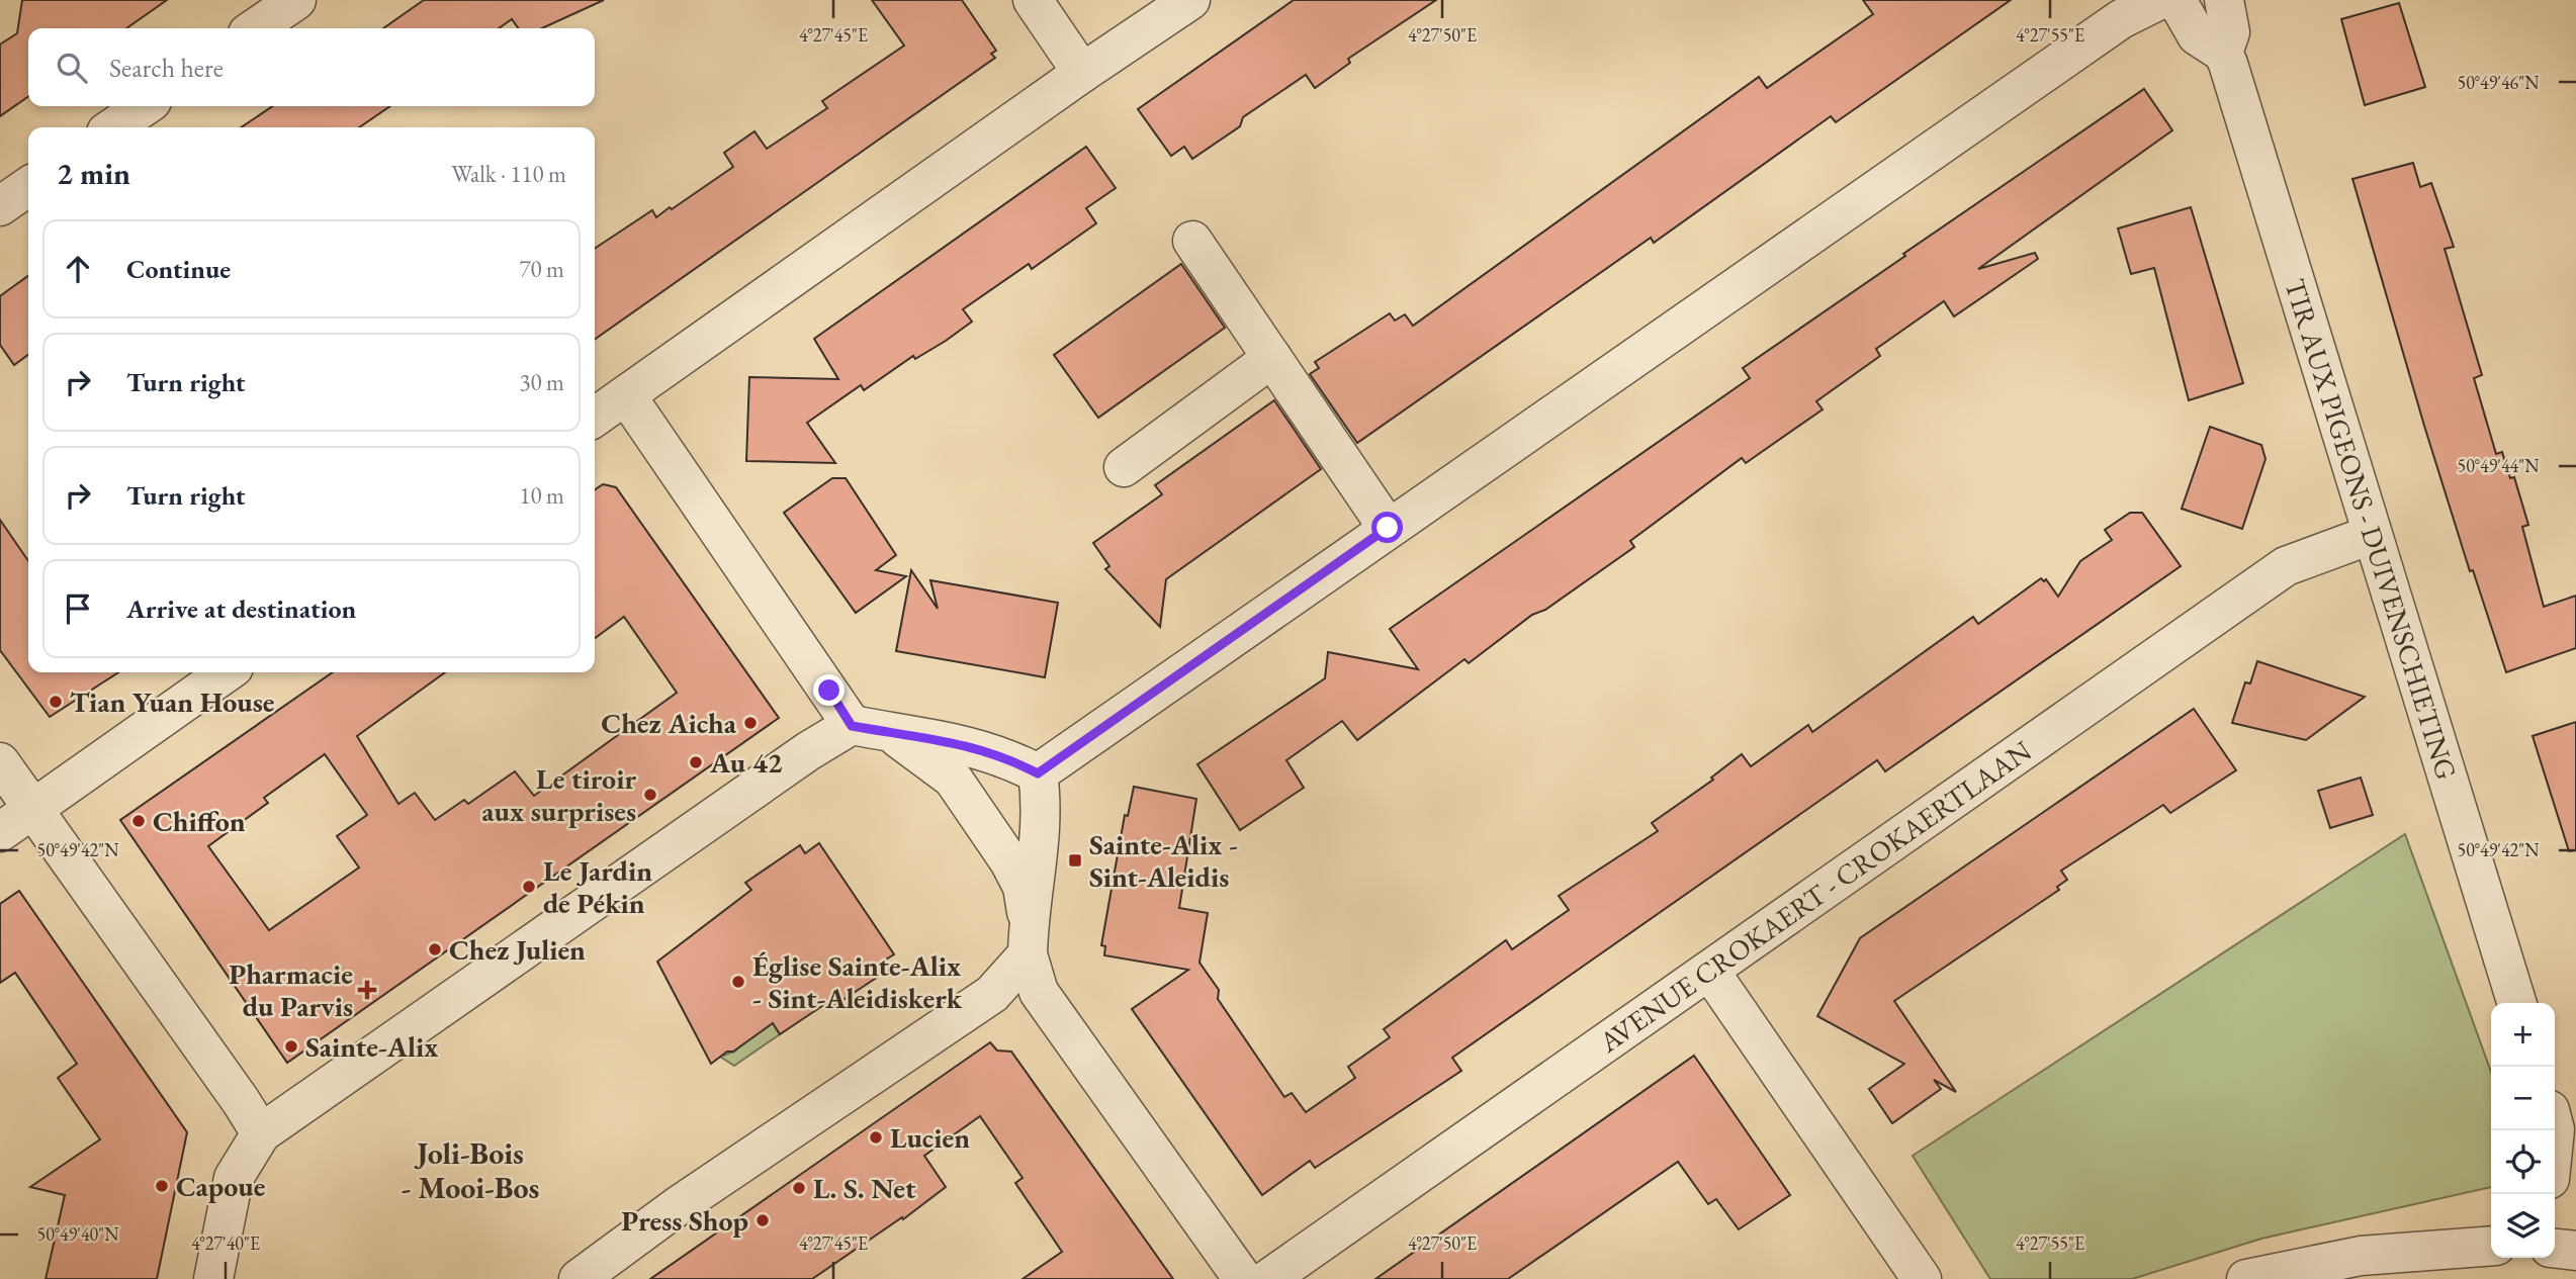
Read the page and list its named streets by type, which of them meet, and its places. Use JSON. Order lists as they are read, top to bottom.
{
  "streets": {
    "street": ["TIR AUX PIGEONS - DUIVENSCHIETING", "AVENUE CROKAERT - CROKAERTLAAN"]
  },
  "crossings": [
    ["TIR AUX PIGEONS - DUIVENSCHIETING", "AVENUE CROKAERT - CROKAERTLAAN"]
  ],
  "districts": ["Joli-Bois - Mooi-Bos"],
  "places": {
    "other": [
      "Tian Yuan House",
      "Chez Aicha",
      "Au 42",
      "Le tiroir aux surprises",
      "Chiffon",
      "Le Jardin de Pékin",
      "Chez Julien",
      "Église Sainte-Alix - Sint-Aleidiskerk",
      "Sainte-Alix",
      "Lucien",
      "Capoue",
      "L. S. Net",
      "Press Shop"
    ],
    "transit": ["Sainte-Alix - Sint-Aleidis"],
    "health": ["Pharmacie du Parvis"]
  },
  "page": {
    "search": "Search here",
    "heading": ["2 min", "Walk · 110 m"],
    "list": [
      ["Continue", "70 m"],
      ["Turn right", "30 m"],
      ["Turn right", "10 m"],
      "Arrive at destination"
    ],
    "map_buttons": ["+", "−"]
  },
  "coordinates": [
    "4°27'45\"E",
    "4°27'50\"E",
    "4°27'55\"E",
    "50°49'46\"N",
    "50°49'44\"N",
    "50°49'42\"N",
    "50°49'40\"N",
    "4°27'40\"E"
  ]
}
